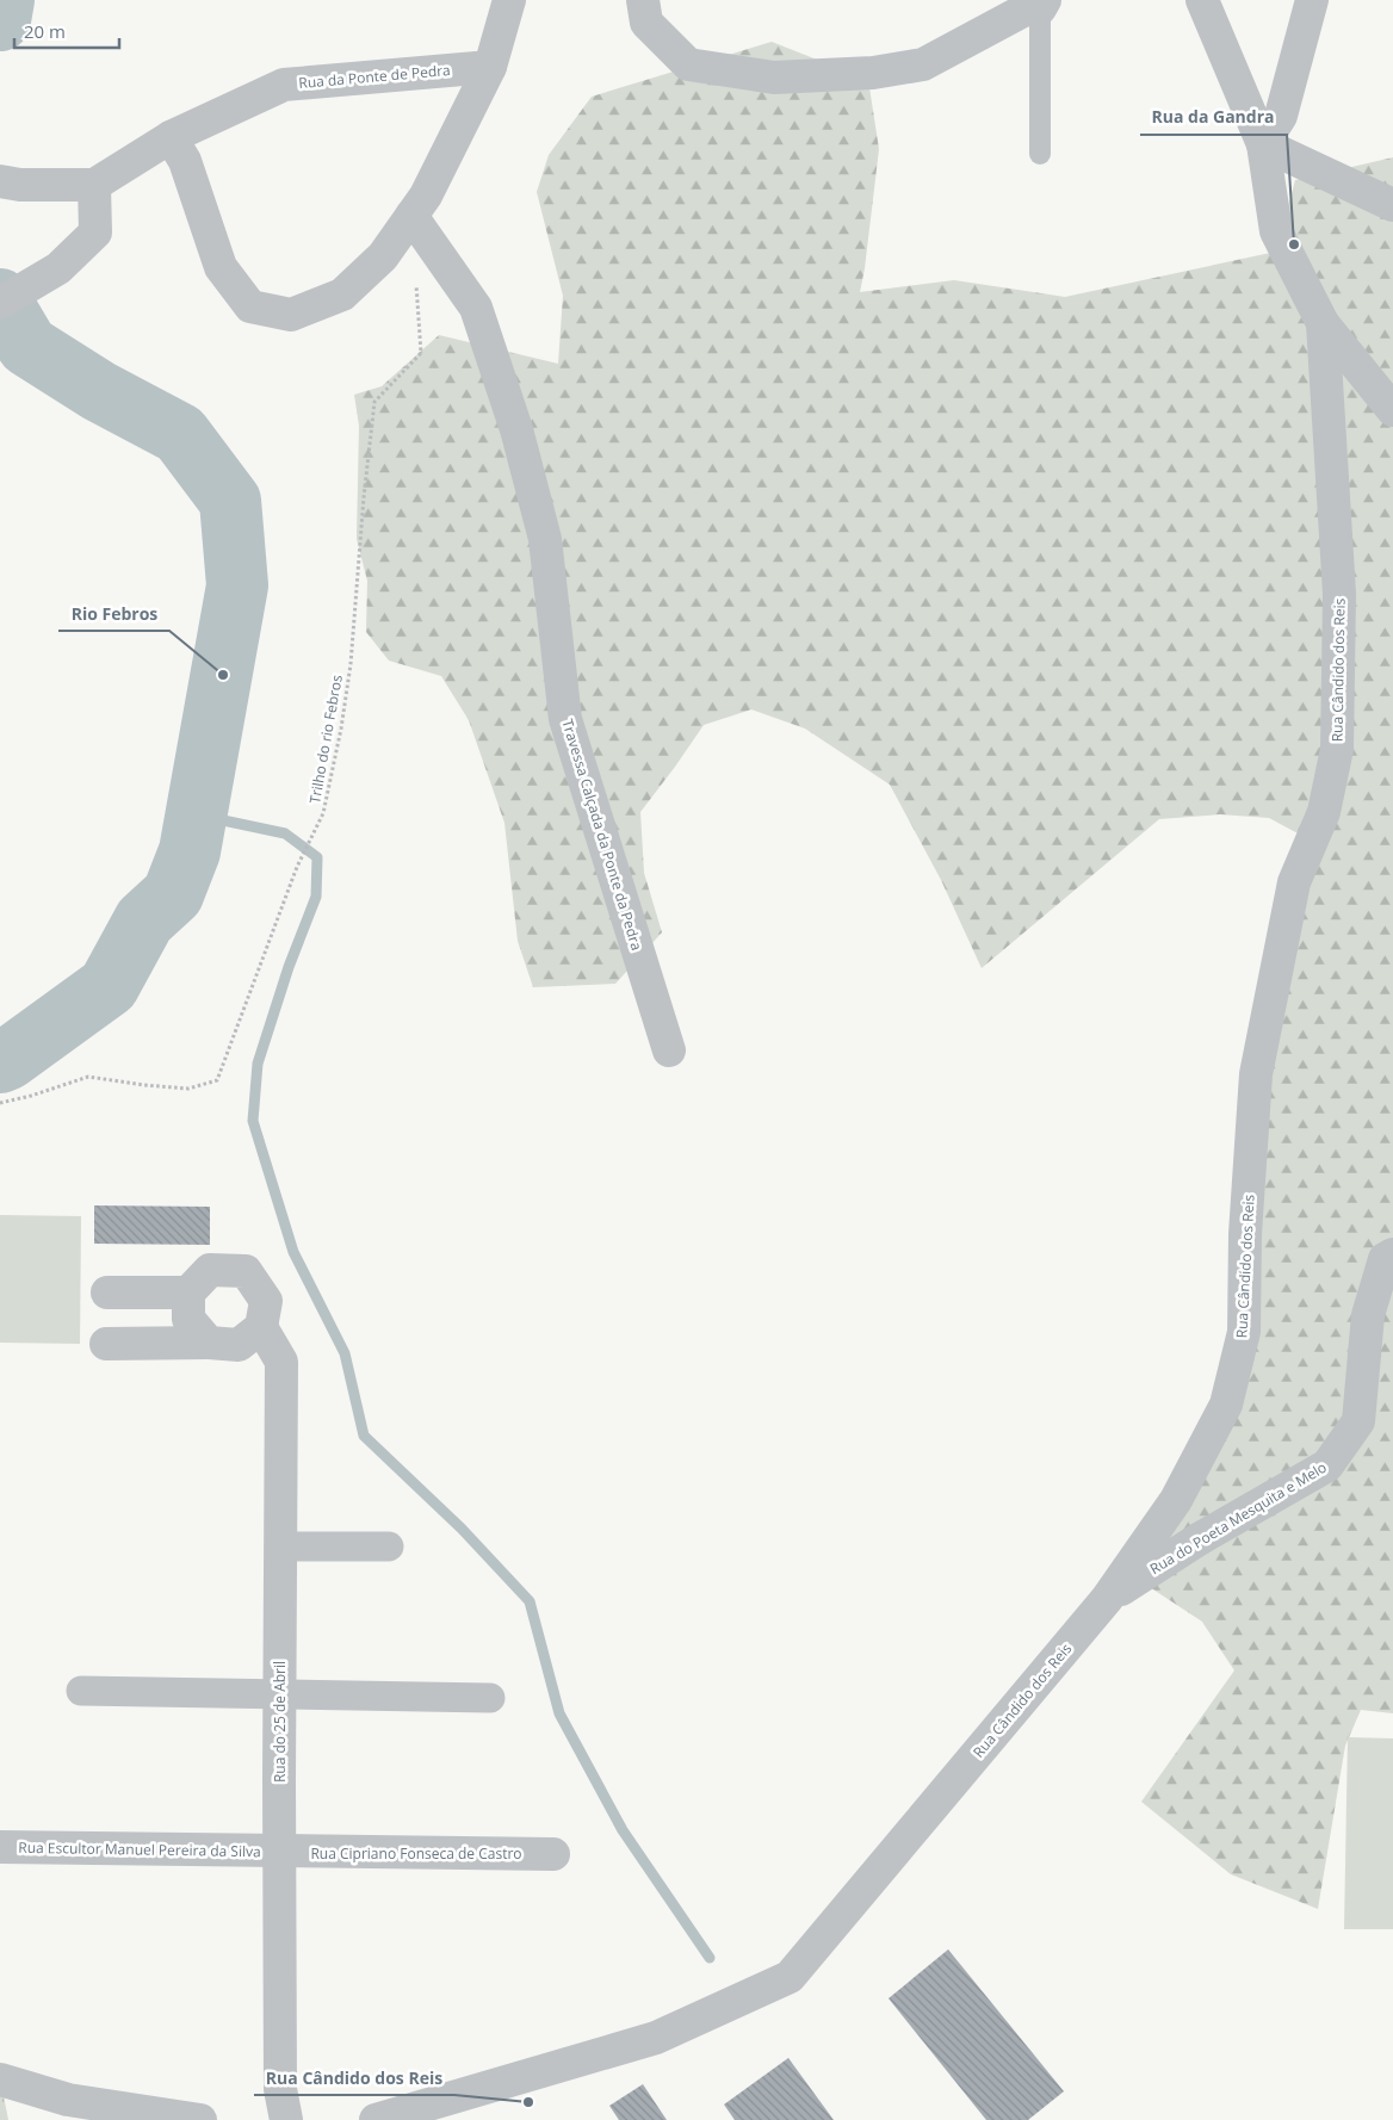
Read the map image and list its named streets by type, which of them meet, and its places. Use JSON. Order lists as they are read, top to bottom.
{
  "streets": {
    "street": [
      "Rua da Ponte de Pedra",
      "Rua Cândido dos Reis",
      "Travessa Calçada da Ponte da Pedra",
      "Rua do Poeta Mesquita e Melo",
      "Rua do 25 de Abril",
      "Rua Escultor Manuel Pereira da Silva",
      "Rua Cipriano Fonseca de Castro"
    ],
    "path": ["Trilho do rio Febros"]
  },
  "crossings": [
    ["Rua Cândido dos Reis", "Rua do Poeta Mesquita e Melo"],
    ["Rua do 25 de Abril", "Rua Escultor Manuel Pereira da Silva"],
    ["Rua do 25 de Abril", "Rua Cipriano Fonseca de Castro"],
    ["Rua Escultor Manuel Pereira da Silva", "Rua Cipriano Fonseca de Castro"]
  ],
  "places": ["Rua da Gandra", "Rio Febros", "Rua Cândido dos Reis"],
  "scale_bar": "20 m"
}
